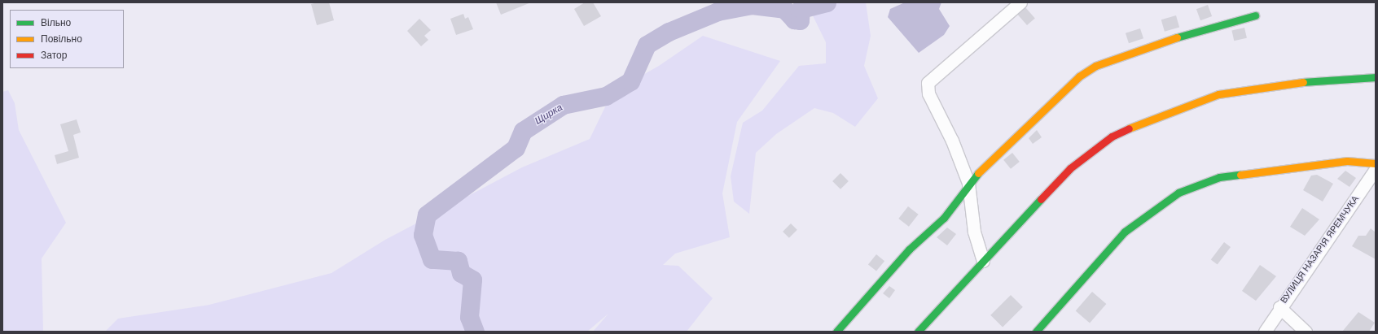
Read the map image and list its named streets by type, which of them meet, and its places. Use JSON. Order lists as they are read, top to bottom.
{
  "streets": {
    "street": ["ВУЛИЦЯ НАЗАРІЯ ЯРЕМЧУКА"]
  },
  "water": ["Щирка"],
  "legend": ["Вільно", "Повільно", "Затор"]
}
